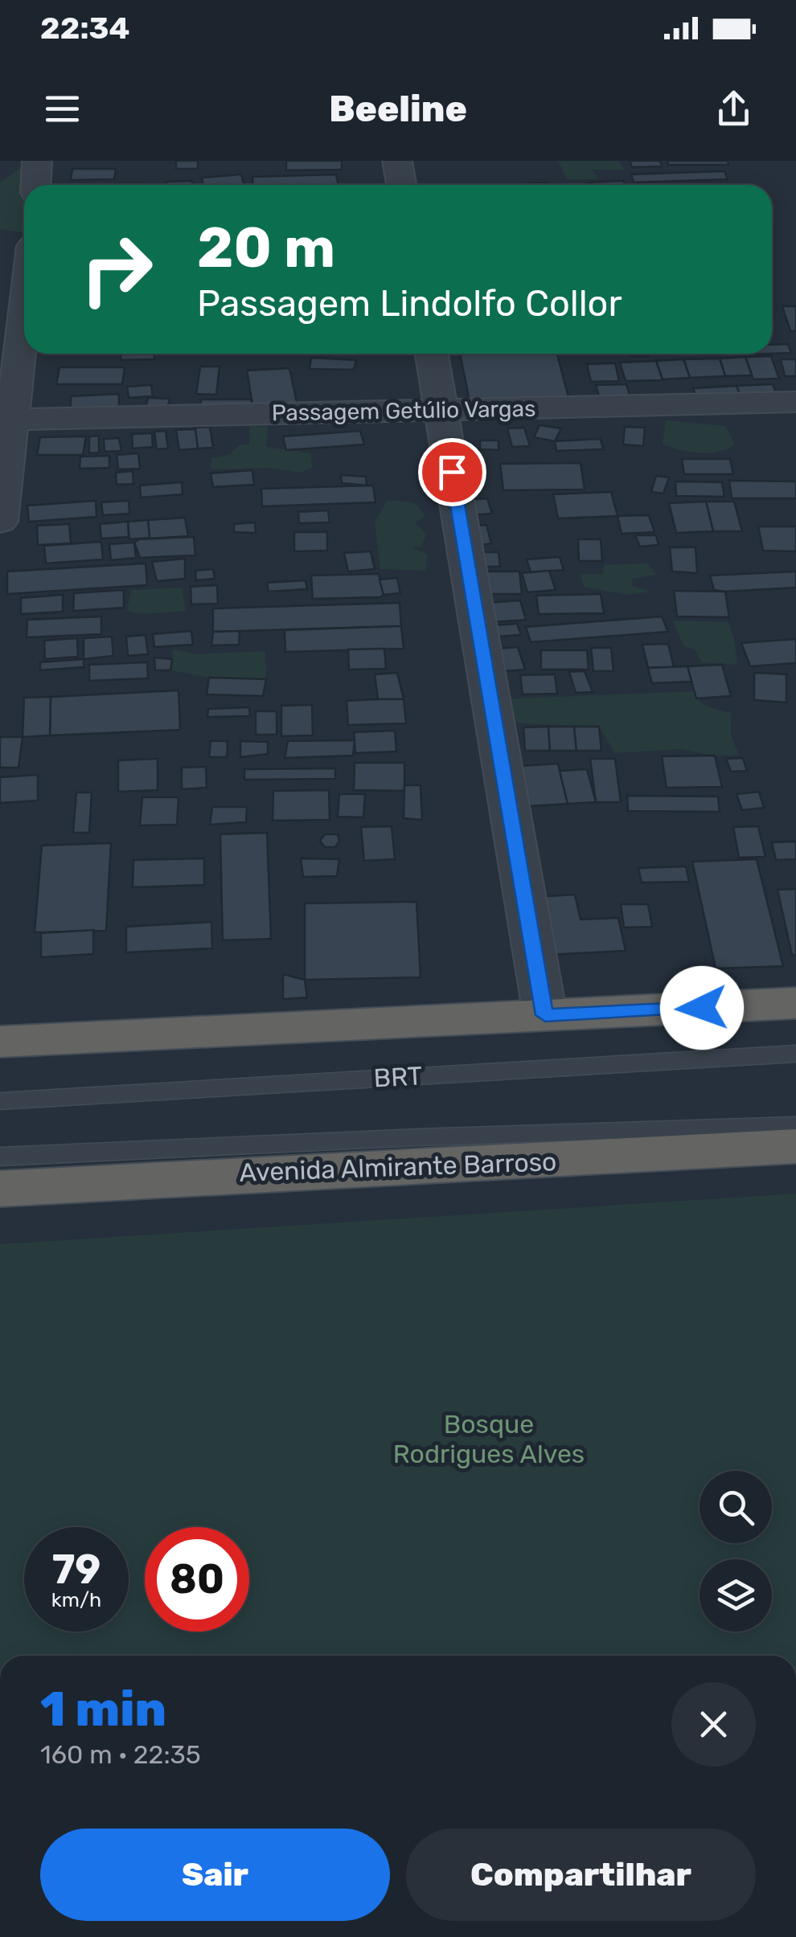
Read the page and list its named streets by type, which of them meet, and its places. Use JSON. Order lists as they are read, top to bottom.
{
  "streets": {
    "highway": ["Avenida Almirante Barroso"],
    "street": ["Passagem Getúlio Vargas"],
    "lane": ["BRT"]
  },
  "parks": ["Bosque Rodrigues Alves"],
  "page": {
    "status": "22:34",
    "header": "Beeline",
    "turn": ["20 m", "Passagem Lindolfo Collor"],
    "speed": "79 km/h",
    "limit": "80",
    "heading": ["1 min", "160 m · 22:35"],
    "buttons": ["Sair", "Compartilhar"]
  }
}
